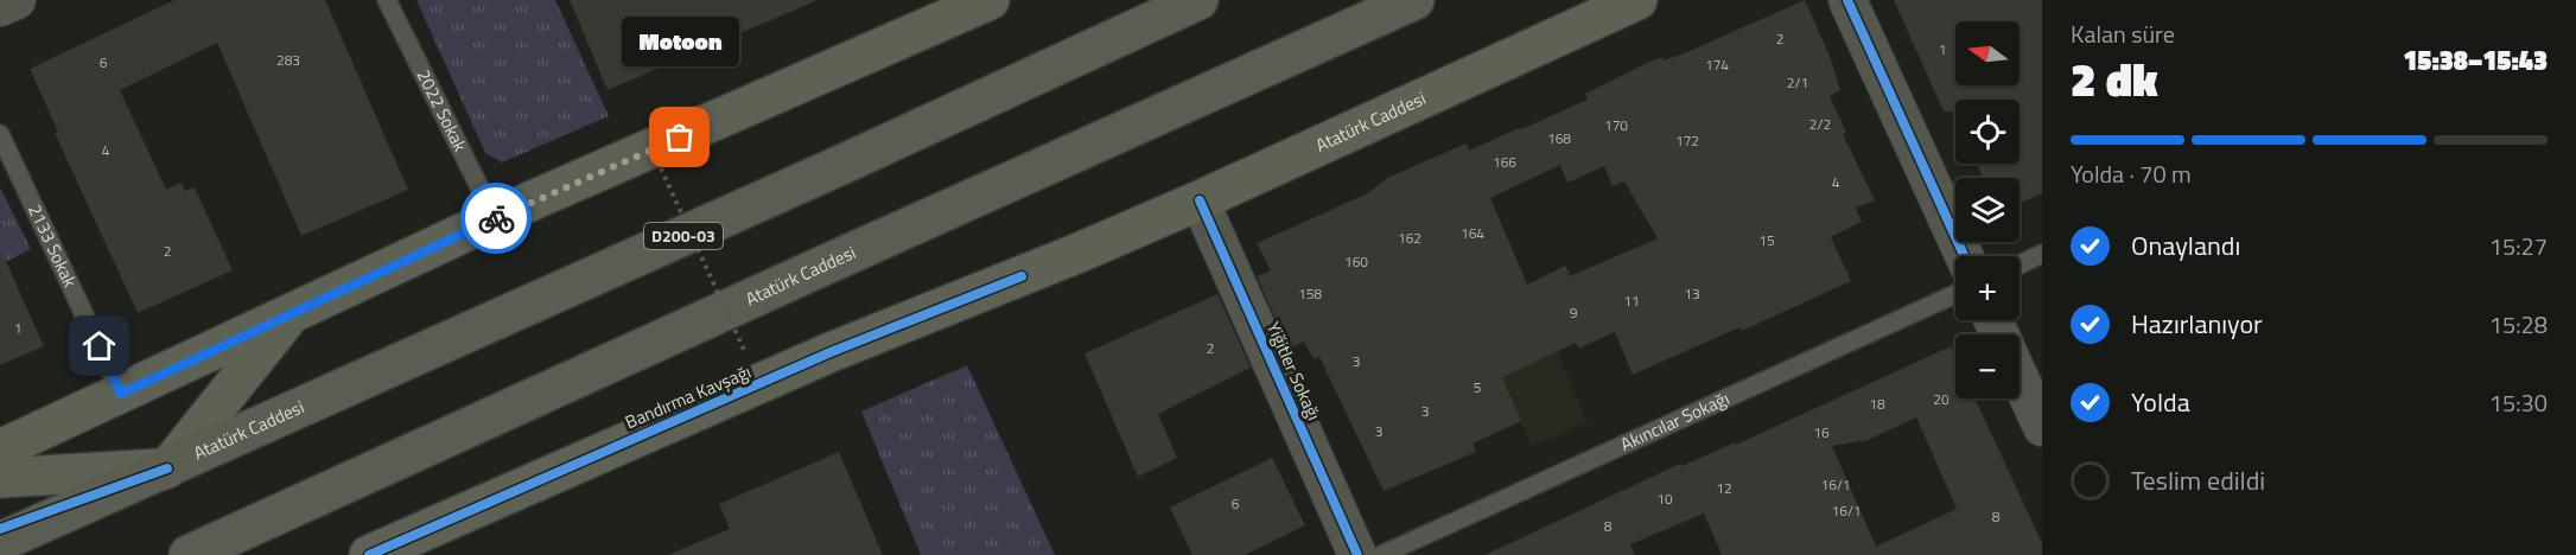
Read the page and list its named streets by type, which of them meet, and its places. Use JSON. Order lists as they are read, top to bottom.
{
  "streets": {
    "highway": ["Atatürk Caddesi", "D200-03"],
    "main road": ["Bandırma Kavşağı"],
    "street": ["Yiğitler Sokağı"],
    "lane": ["2022 Sokak", "2133 Sokak", "Akıncılar Sokağı"]
  },
  "crossings": [
    ["Atatürk Caddesi", "Yiğitler Sokağı"],
    ["Atatürk Caddesi", "Bandırma Kavşağı"]
  ],
  "places": ["Motoon"],
  "house_numbers": [
    "2",
    "1",
    "283",
    "6",
    "174",
    "2/1",
    "2/2",
    "170",
    "168",
    "172",
    "4",
    "166",
    "4",
    "164",
    "162",
    "15",
    "2",
    "160",
    "158",
    "13",
    "11",
    "9",
    "1",
    "2",
    "3",
    "5",
    "20",
    "18",
    "3",
    "3",
    "16",
    "16/1",
    "12",
    "10",
    "6",
    "16/1",
    "8",
    "8"
  ],
  "north": "left",
  "page": {
    "heading": ["2 dk", "Kalan süre", "15:38–15:43"],
    "bubble": "Motoon",
    "map_buttons": ["+", "−"],
    "bar": "Yolda · 70 m",
    "list": [
      ["Onaylandı", "15:27"],
      ["Hazırlanıyor", "15:28"],
      ["Yolda", "15:30"],
      "Teslim edildi"
    ]
  }
}
